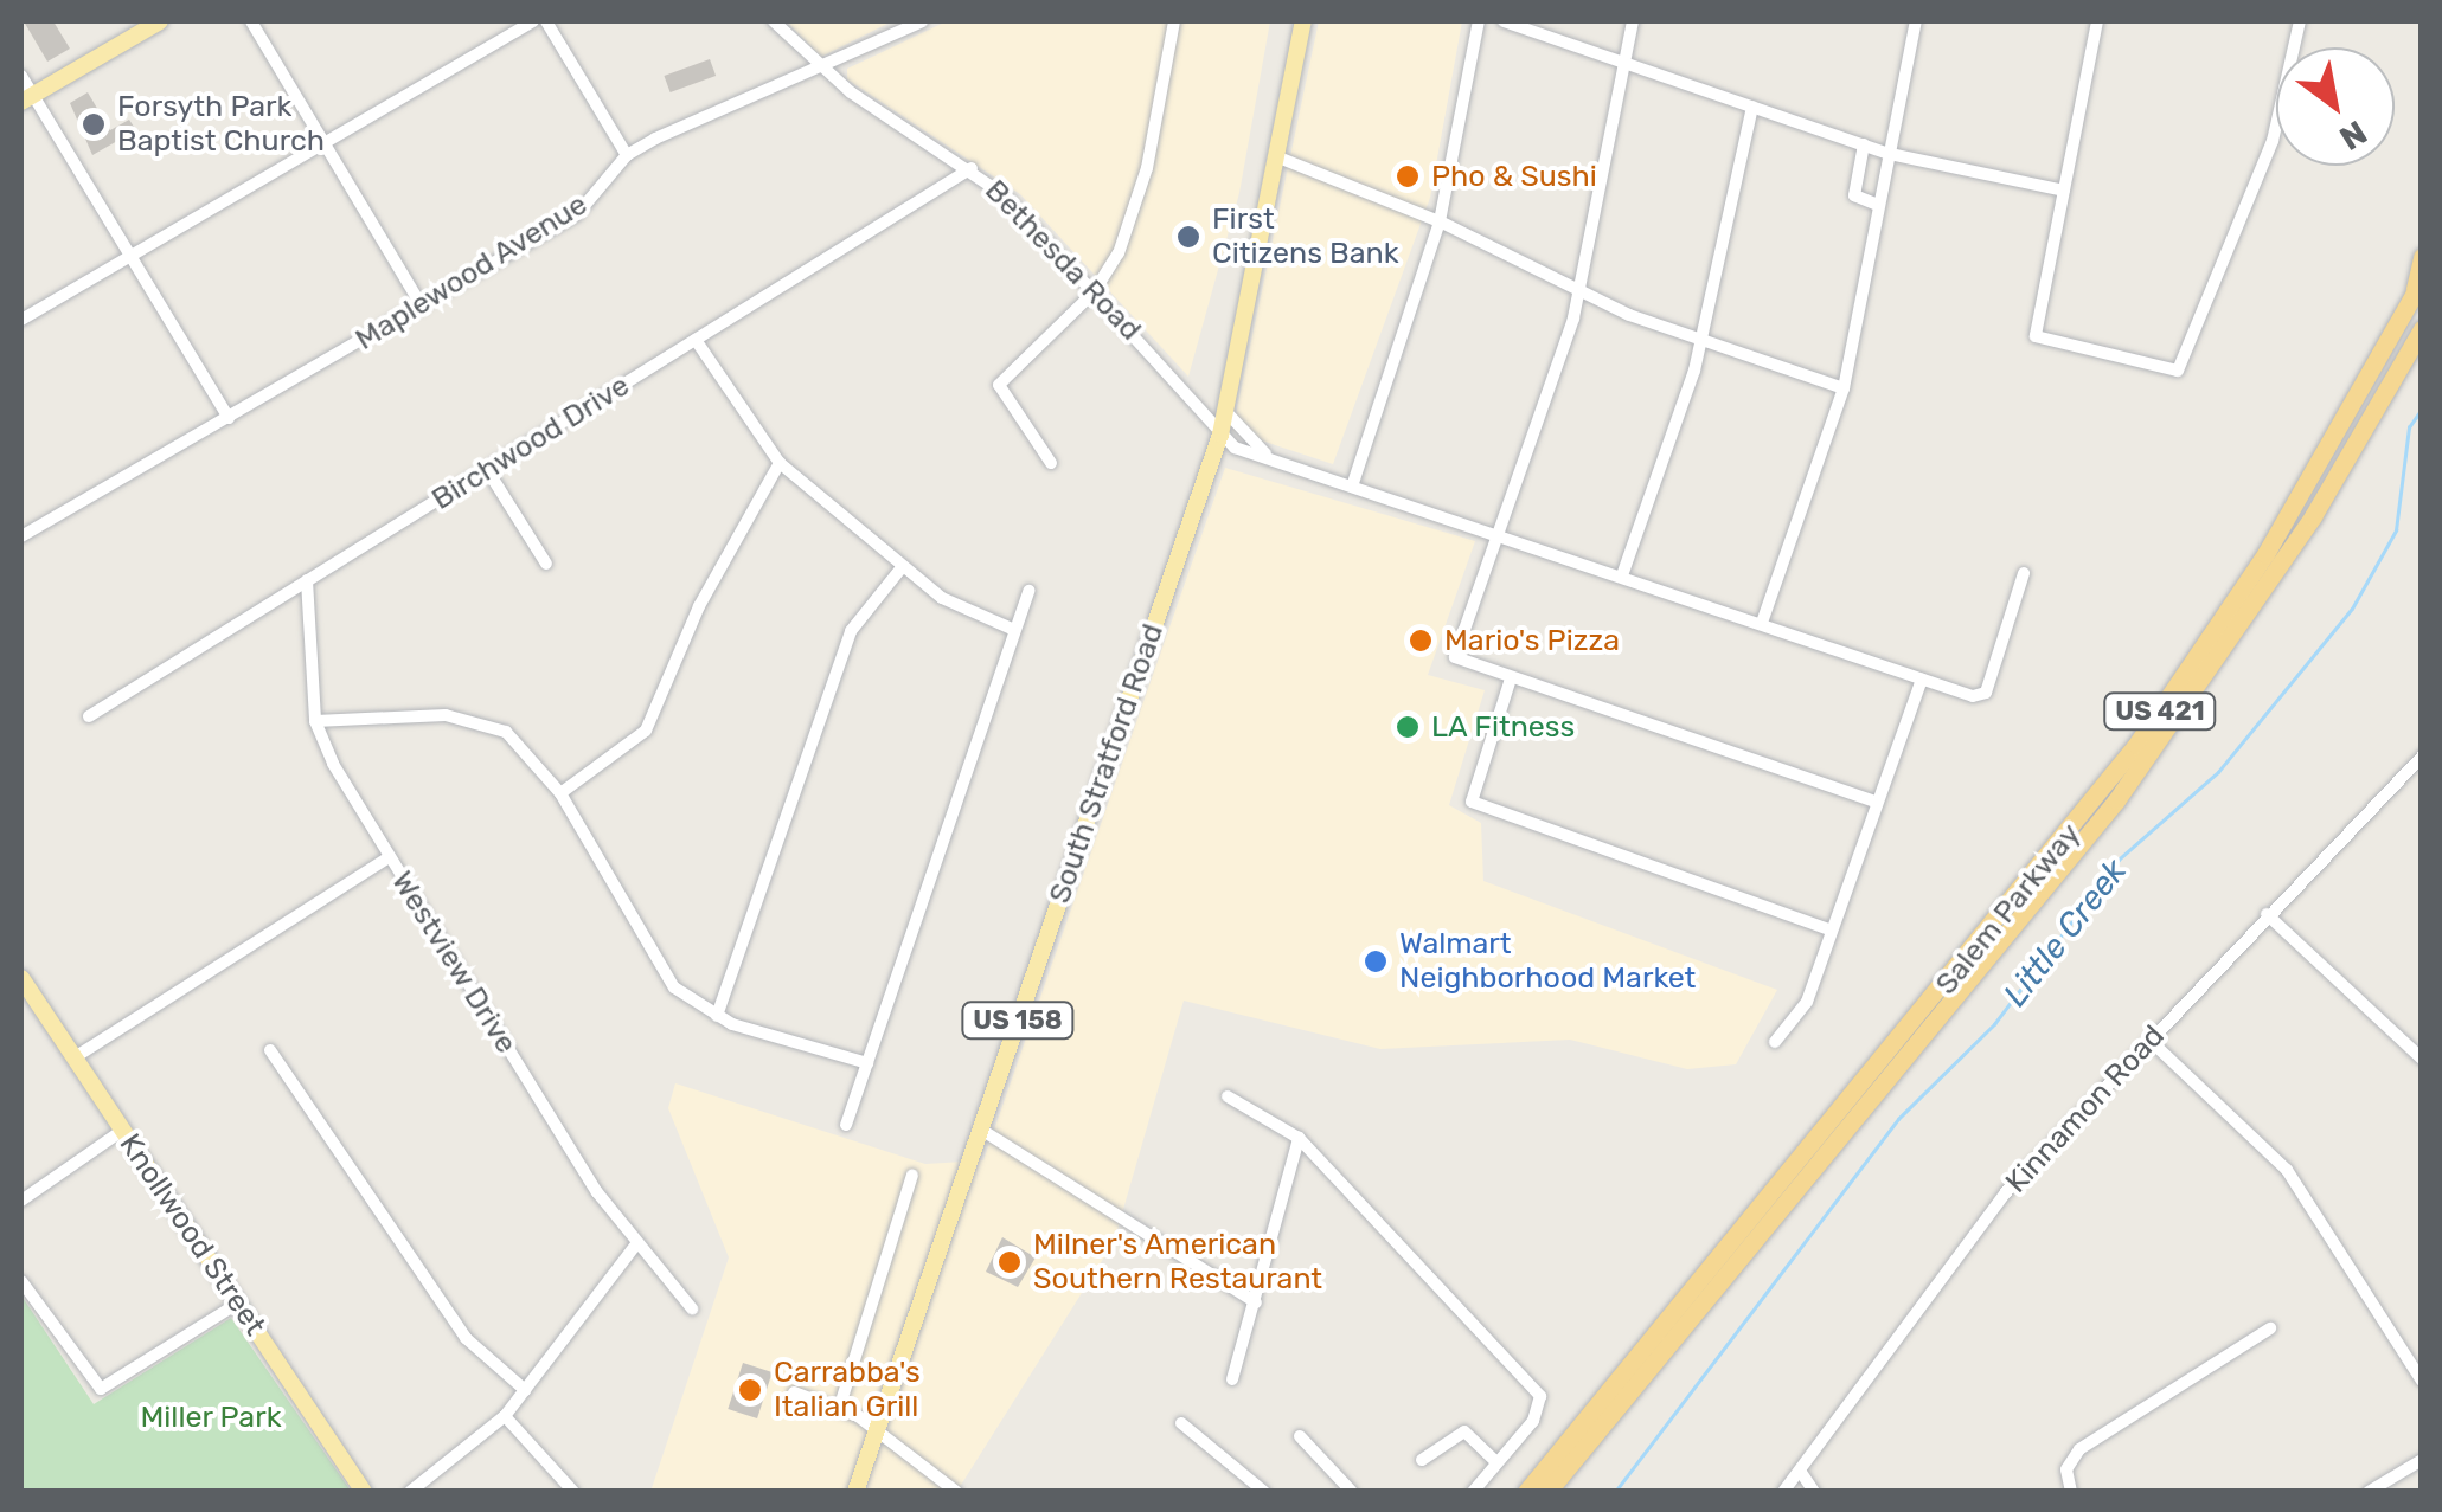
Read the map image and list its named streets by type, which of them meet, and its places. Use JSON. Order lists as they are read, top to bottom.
{
  "streets": {
    "highway": ["US 421", "Salem Parkway"],
    "main road": ["South Stratford Road", "US 158", "Knollwood Street"],
    "street": [
      "Bethesda Road",
      "Maplewood Avenue",
      "Birchwood Drive",
      "Westview Drive",
      "Kinnamon Road"
    ]
  },
  "crossings": [
    ["Bethesda Road", "Maplewood Avenue"],
    ["Bethesda Road", "Birchwood Drive"],
    ["Bethesda Road", "South Stratford Road"],
    ["Birchwood Drive", "Westview Drive"]
  ],
  "water": ["Little Creek"],
  "parks": ["Miller Park"],
  "places": [
    "Forsyth Park Baptist Church",
    "Pho & Sushi",
    "First Citizens Bank",
    "Mario's Pizza",
    "LA Fitness",
    "Walmart Neighborhood Market",
    "Milner's American Southern Restaurant",
    "Carrabba's Italian Grill"
  ],
  "north": "bottom right"
}
